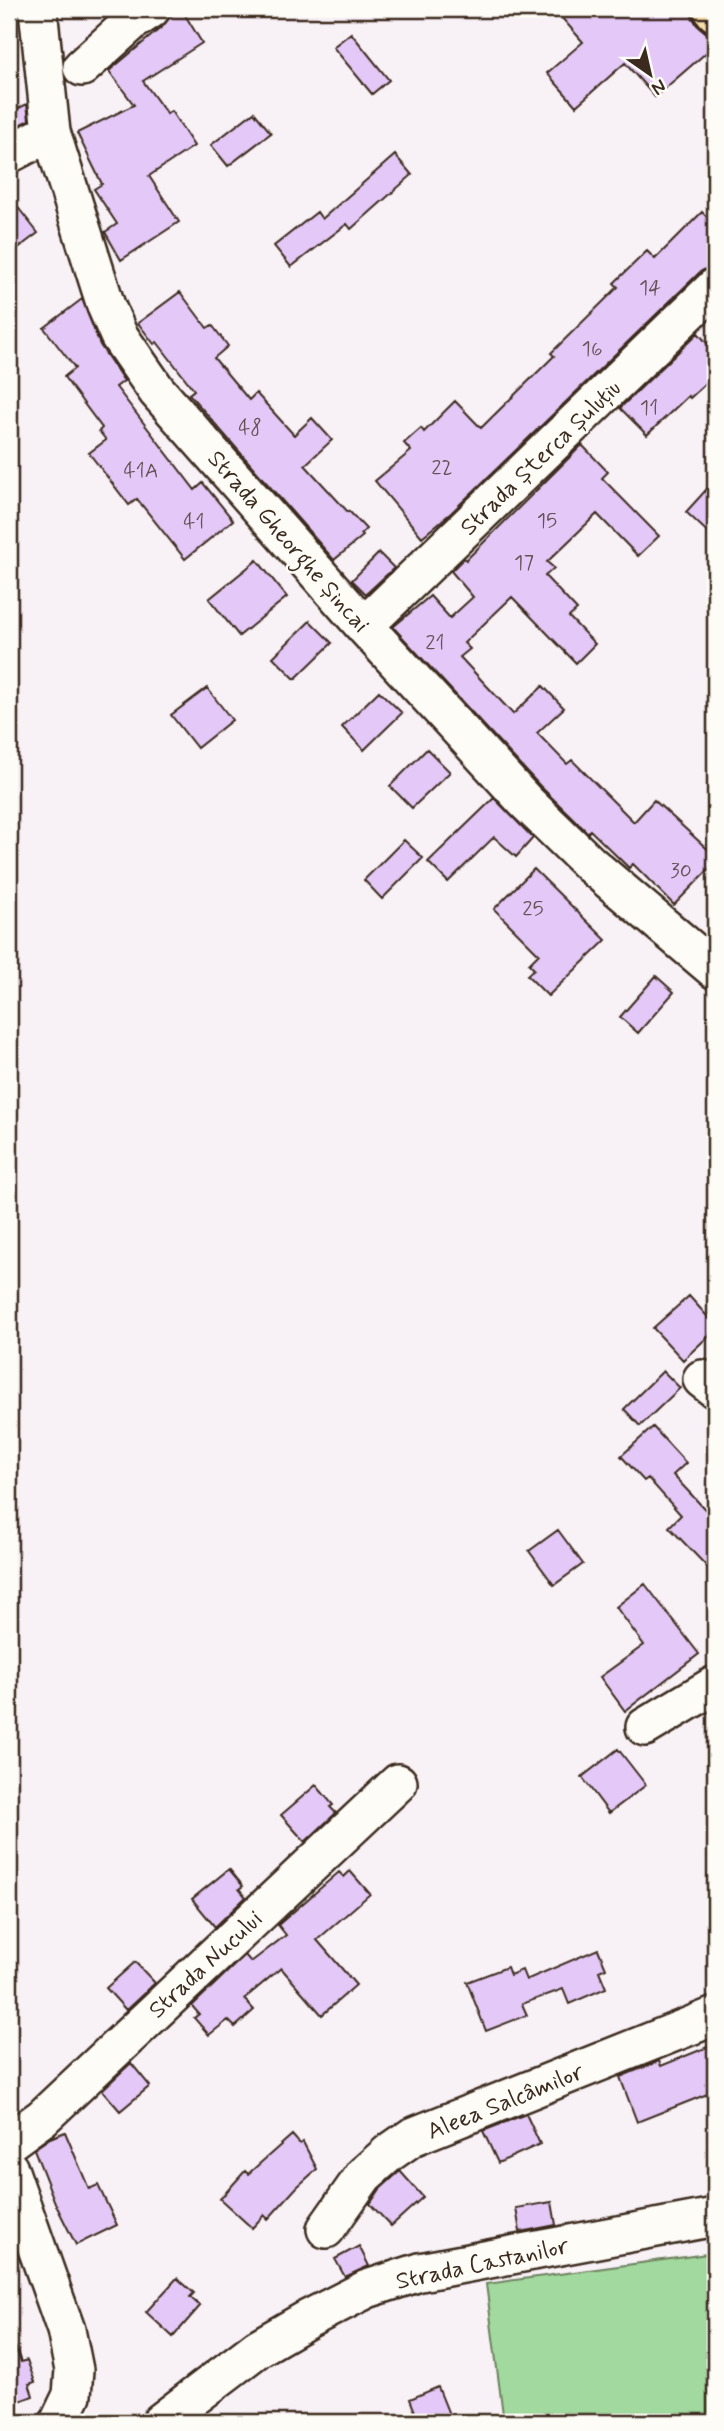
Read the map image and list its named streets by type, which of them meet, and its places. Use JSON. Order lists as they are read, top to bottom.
{
  "streets": {
    "street": [
      "Strada Șterca Șuluțiu",
      "Strada Gheorghe Șincai",
      "Strada Nucului",
      "Aleea Salcâmilor",
      "Strada Castanilor"
    ]
  },
  "crossings": [
    ["Strada Șterca Șuluțiu", "Strada Gheorghe Șincai"]
  ],
  "house_numbers": [
    "14",
    "16",
    "11",
    "48",
    "22",
    "41A",
    "15",
    "41",
    "17",
    "21",
    "30",
    "25"
  ],
  "north": "bottom right"
}
